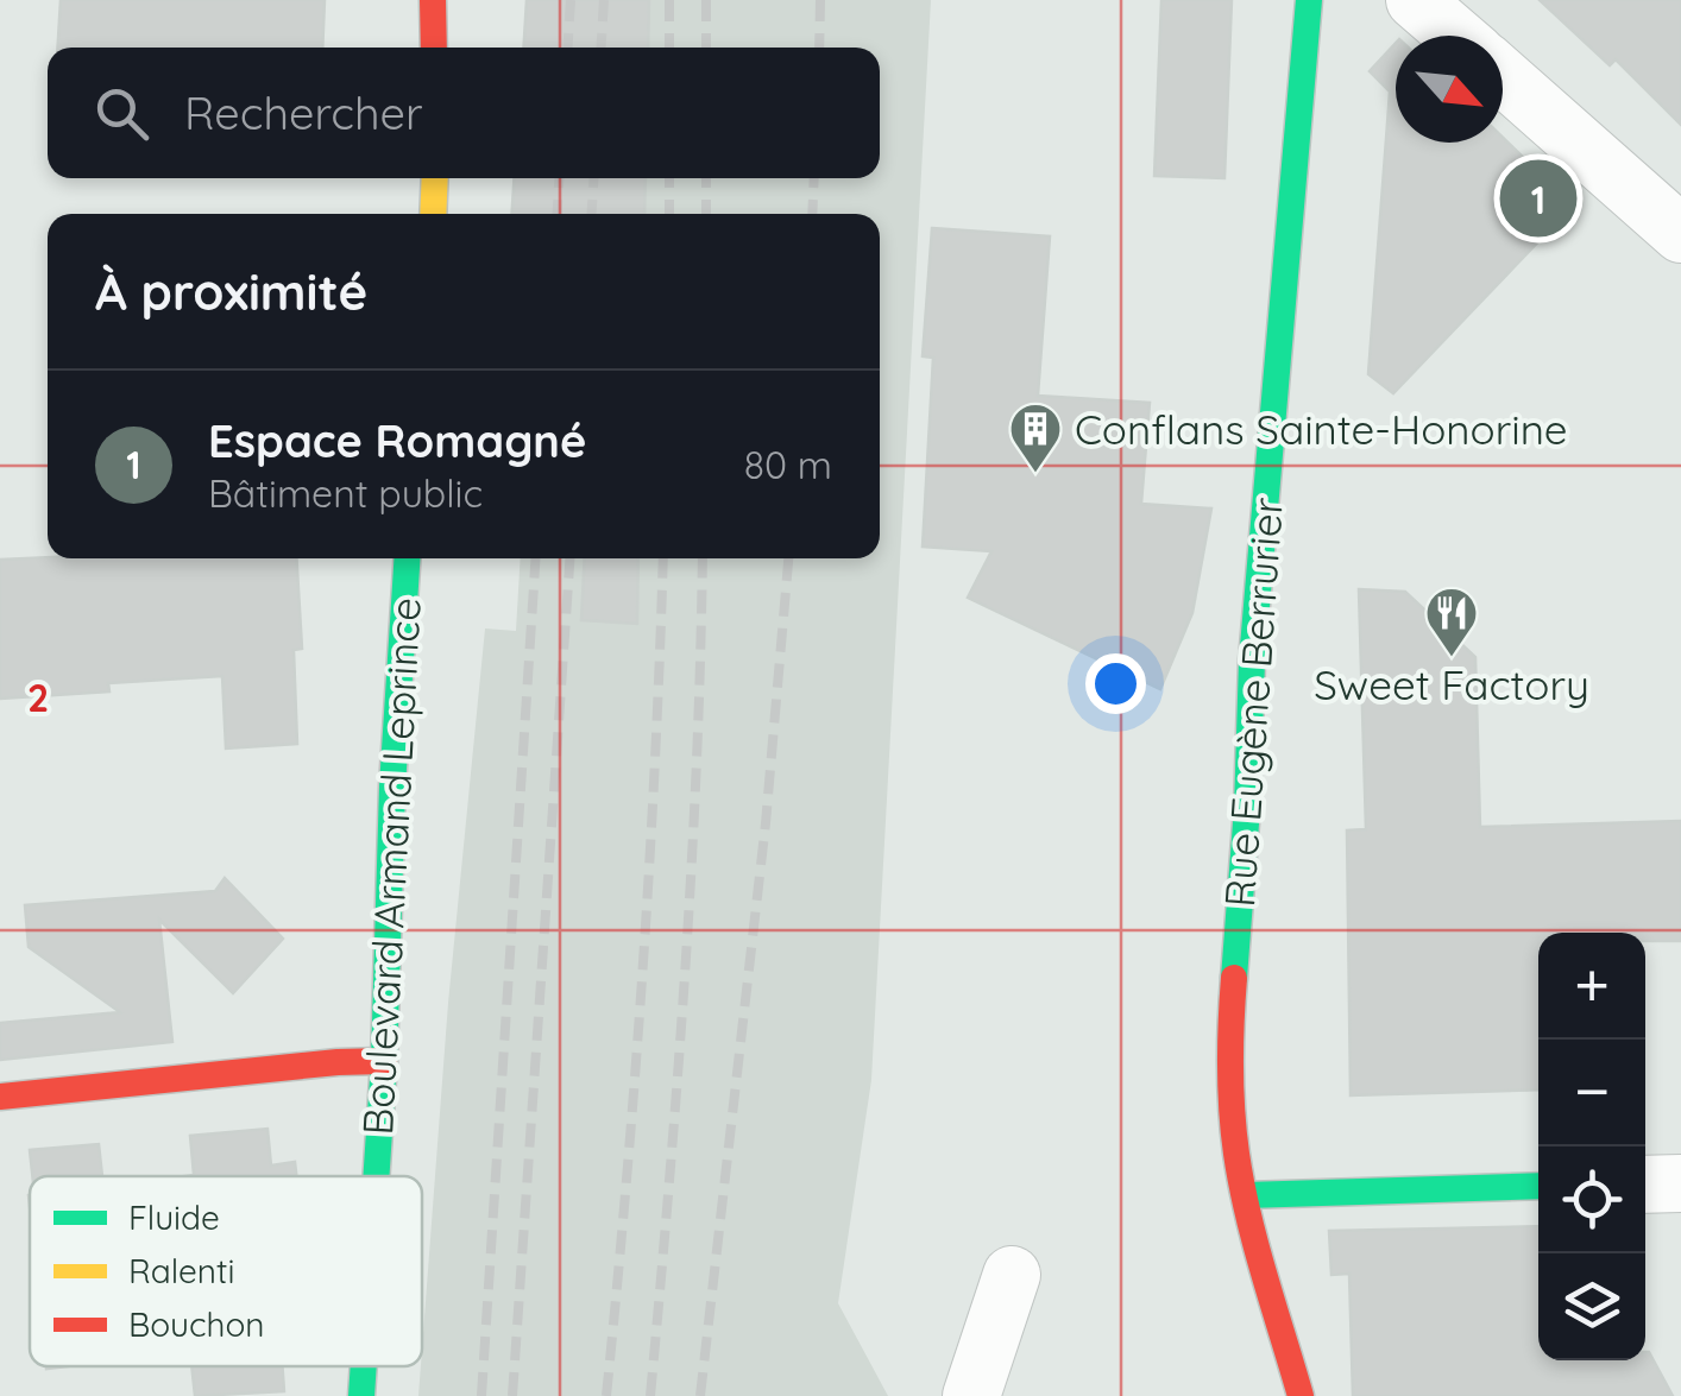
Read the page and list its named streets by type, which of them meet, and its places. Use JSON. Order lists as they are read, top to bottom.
{
  "streets": {
    "street": ["Rue Eugène Berrurier", "Boulevard Armand Leprince"]
  },
  "places": {
    "building": ["Conflans Sainte-Honorine"],
    "restaurant": ["Sweet Factory"]
  },
  "legend": ["Fluide", "Ralenti", "Bouchon"],
  "north": "bottom right",
  "page": {
    "search": "Rechercher",
    "pins": "1",
    "heading": "À proximité",
    "list": [
      {
        "mark": "1",
        "name": "Espace Romagné",
        "note": "Bâtiment public",
        "value": "80 m"
      }
    ],
    "map_buttons": ["+", "−"]
  },
  "grid": {
    "rows": ["2"]
  }
}
